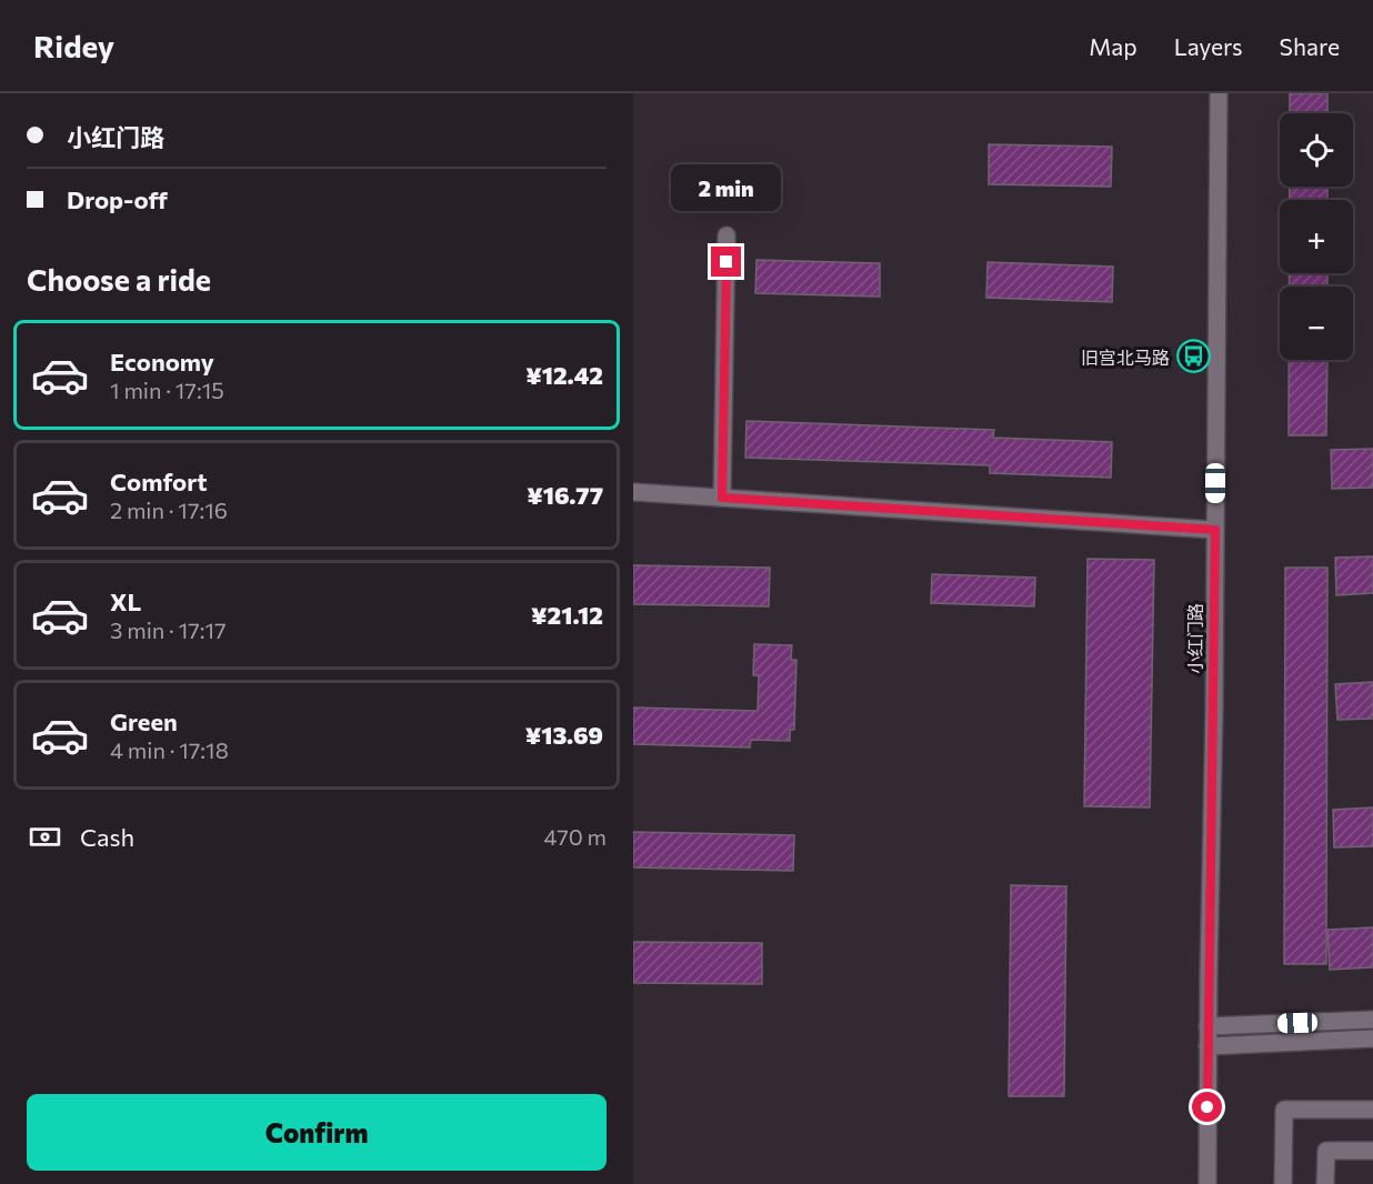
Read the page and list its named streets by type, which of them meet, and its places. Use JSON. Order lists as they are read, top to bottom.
{
  "streets": {
    "street": ["小红门路"]
  },
  "places": {
    "bus stop": ["旧宫北马路"]
  },
  "page": {
    "header": "Ridey",
    "nav": ["Map", "Layers", "Share"],
    "banner": ["小红门路", "Drop-off"],
    "map_buttons": ["+", "−"],
    "bubble": "2 min",
    "heading": "Choose a ride",
    "list": [
      {
        "name": "Economy",
        "note": "1 min · 17:15",
        "value": "¥12.42"
      },
      {
        "name": "Comfort",
        "note": "2 min · 17:16",
        "value": "¥16.77"
      },
      {
        "name": "XL",
        "note": "3 min · 17:17",
        "value": "¥21.12"
      },
      {
        "name": "Green",
        "note": "4 min · 17:18",
        "value": "¥13.69"
      }
    ],
    "pay": ["Cash", "470 m"],
    "buttons": "Confirm"
  }
}
